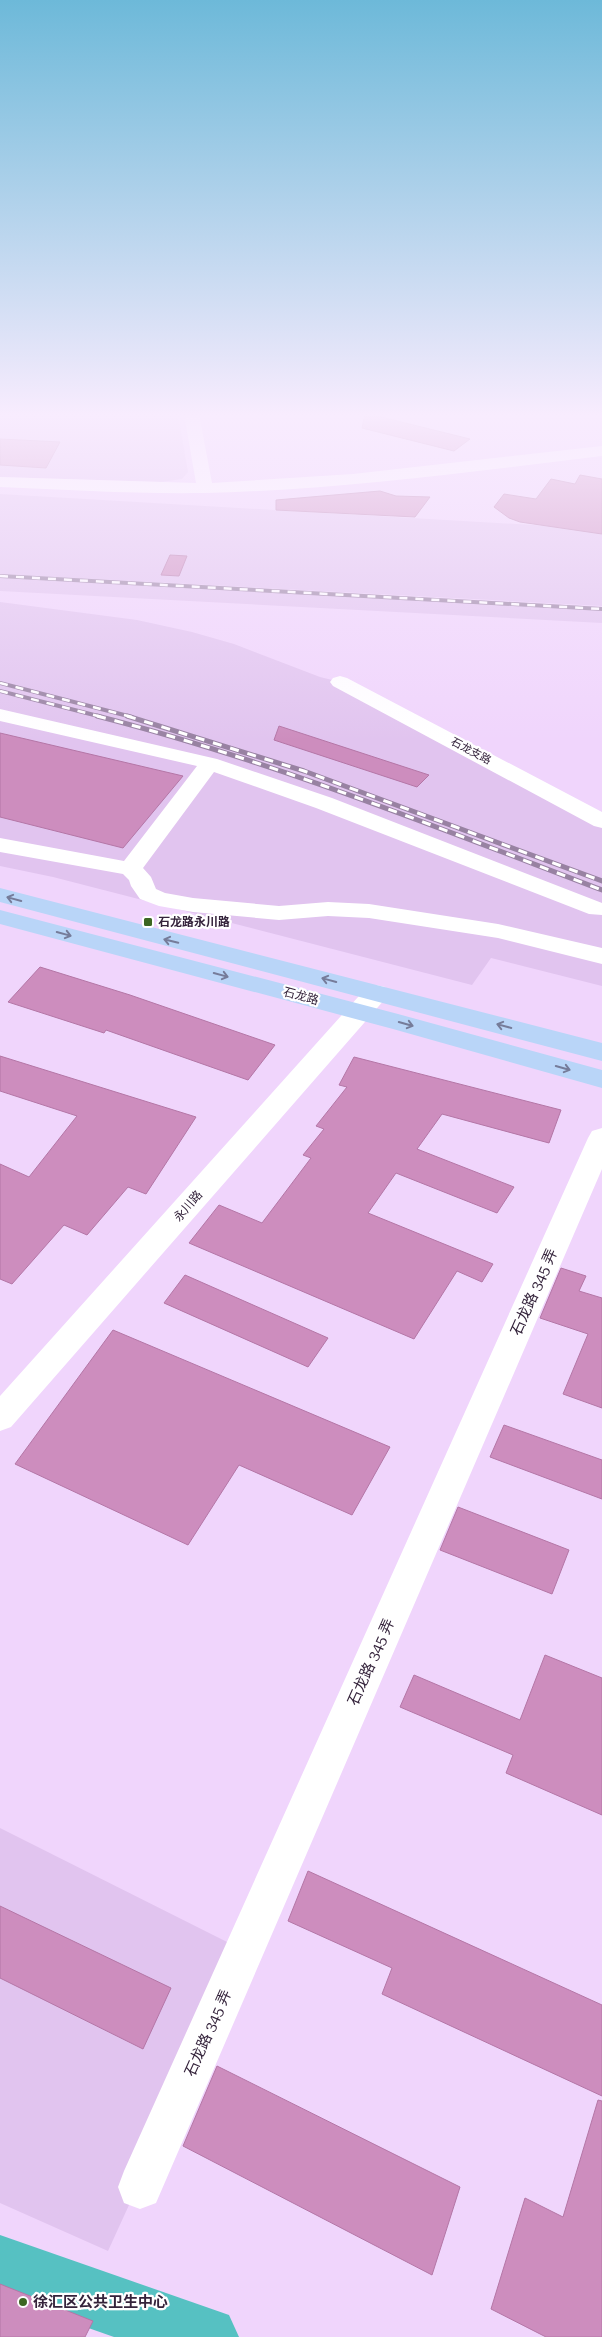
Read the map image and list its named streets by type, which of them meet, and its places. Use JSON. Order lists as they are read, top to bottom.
{
  "streets": {
    "main road": ["石龙路"],
    "street": ["石龙支路", "永川路", "石龙路 345 弄"]
  },
  "crossings": [
    ["石龙路", "永川路"]
  ],
  "places": {
    "transit": ["石龙路永川路"],
    "other": ["徐汇区公共卫生中心"]
  }
}
